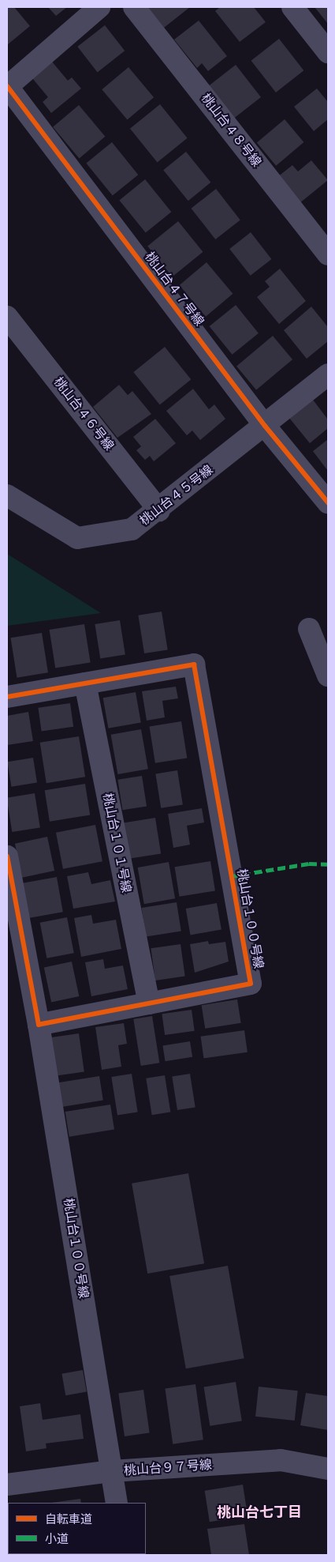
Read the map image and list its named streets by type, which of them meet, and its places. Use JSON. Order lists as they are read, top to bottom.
{
  "streets": {
    "street": [
      "桃山台４８号線",
      "桃山台４７号線",
      "桃山台４６号線",
      "桃山台４５号線",
      "桃山台１０１号線",
      "桃山台１００号線",
      "桃山台９７号線"
    ]
  },
  "crossings": [
    ["桃山台４７号線", "桃山台４５号線"],
    ["桃山台４６号線", "桃山台４５号線"],
    ["桃山台１０１号線", "桃山台１００号線"],
    ["桃山台１００号線", "桃山台９７号線"]
  ],
  "districts": ["桃山台七丁目"],
  "legend": ["自転車道", "小道"]
}
